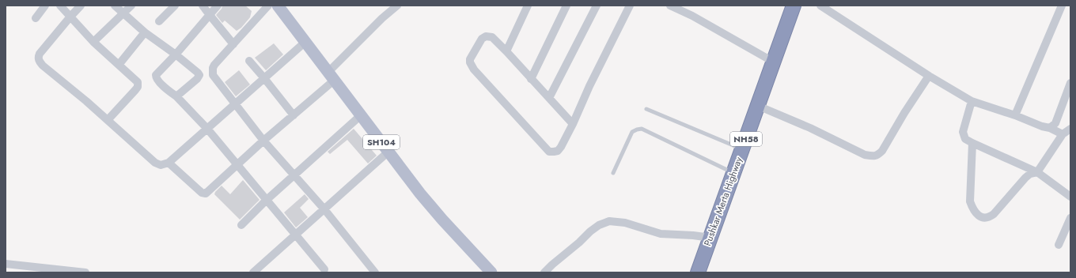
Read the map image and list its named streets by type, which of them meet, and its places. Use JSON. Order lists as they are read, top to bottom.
{
  "streets": {
    "highway": ["NH58", "Pushkar Merta Highway"],
    "main road": ["SH104"]
  }
}
